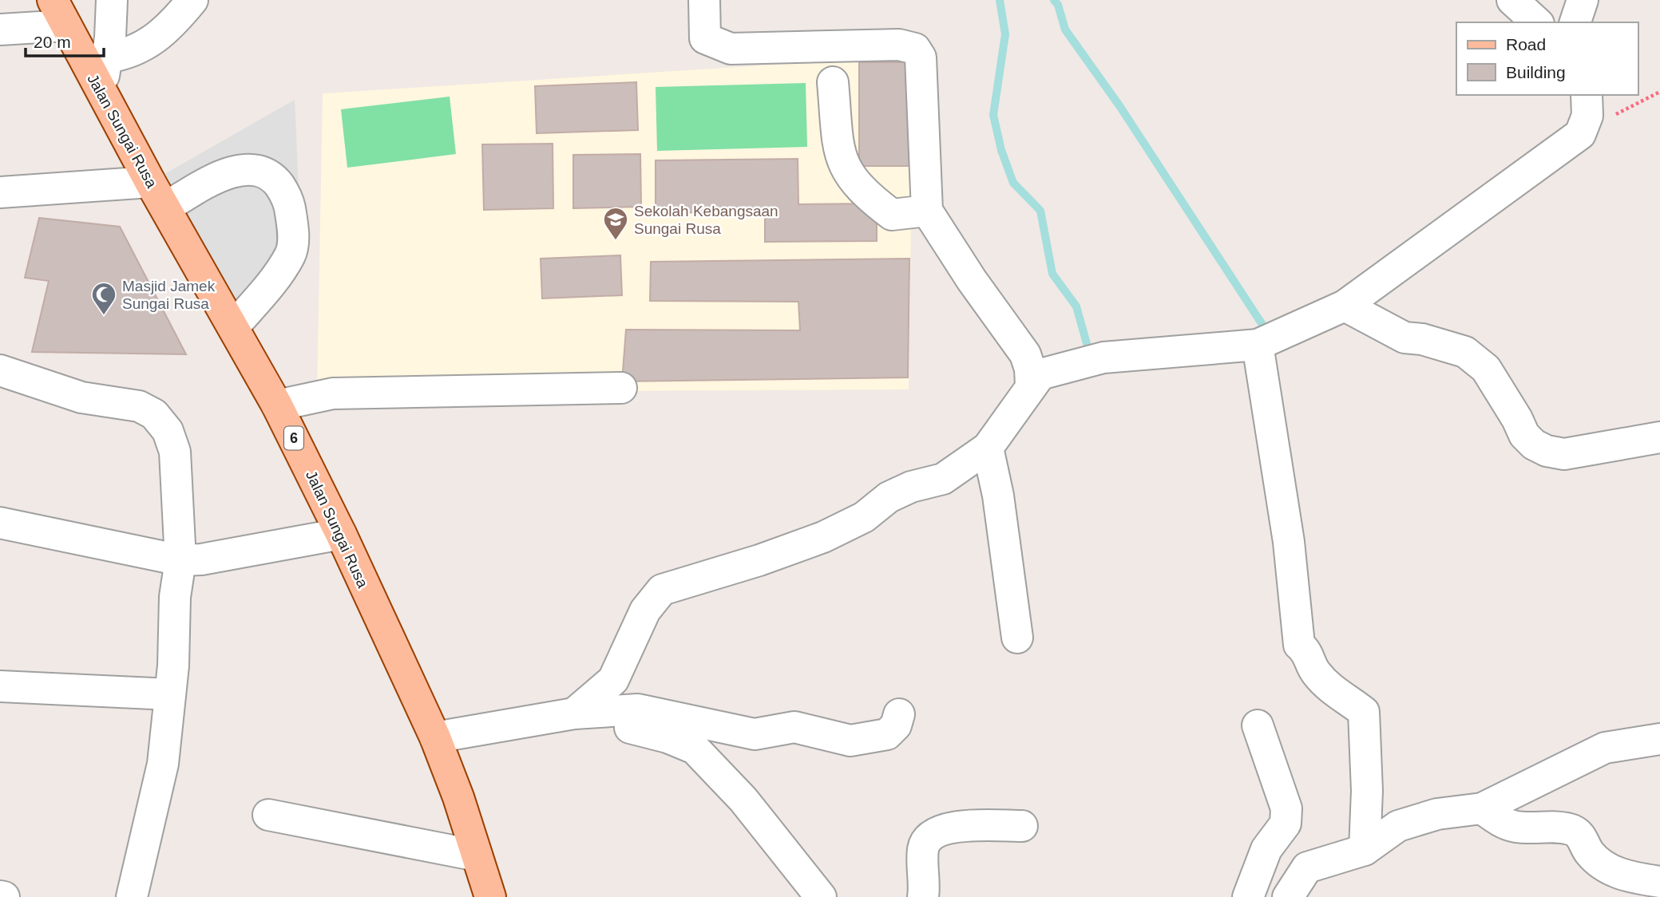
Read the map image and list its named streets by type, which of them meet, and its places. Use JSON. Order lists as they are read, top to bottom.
{
  "streets": {
    "main road": ["Jalan Sungai Rusa", "6"]
  },
  "places": {
    "school or university": ["Sekolah Kebangsaan Sungai Rusa"],
    "mosque": ["Masjid Jamek Sungai Rusa"]
  },
  "legend": ["Road", "Building"],
  "scale_bar": "20 m"
}
